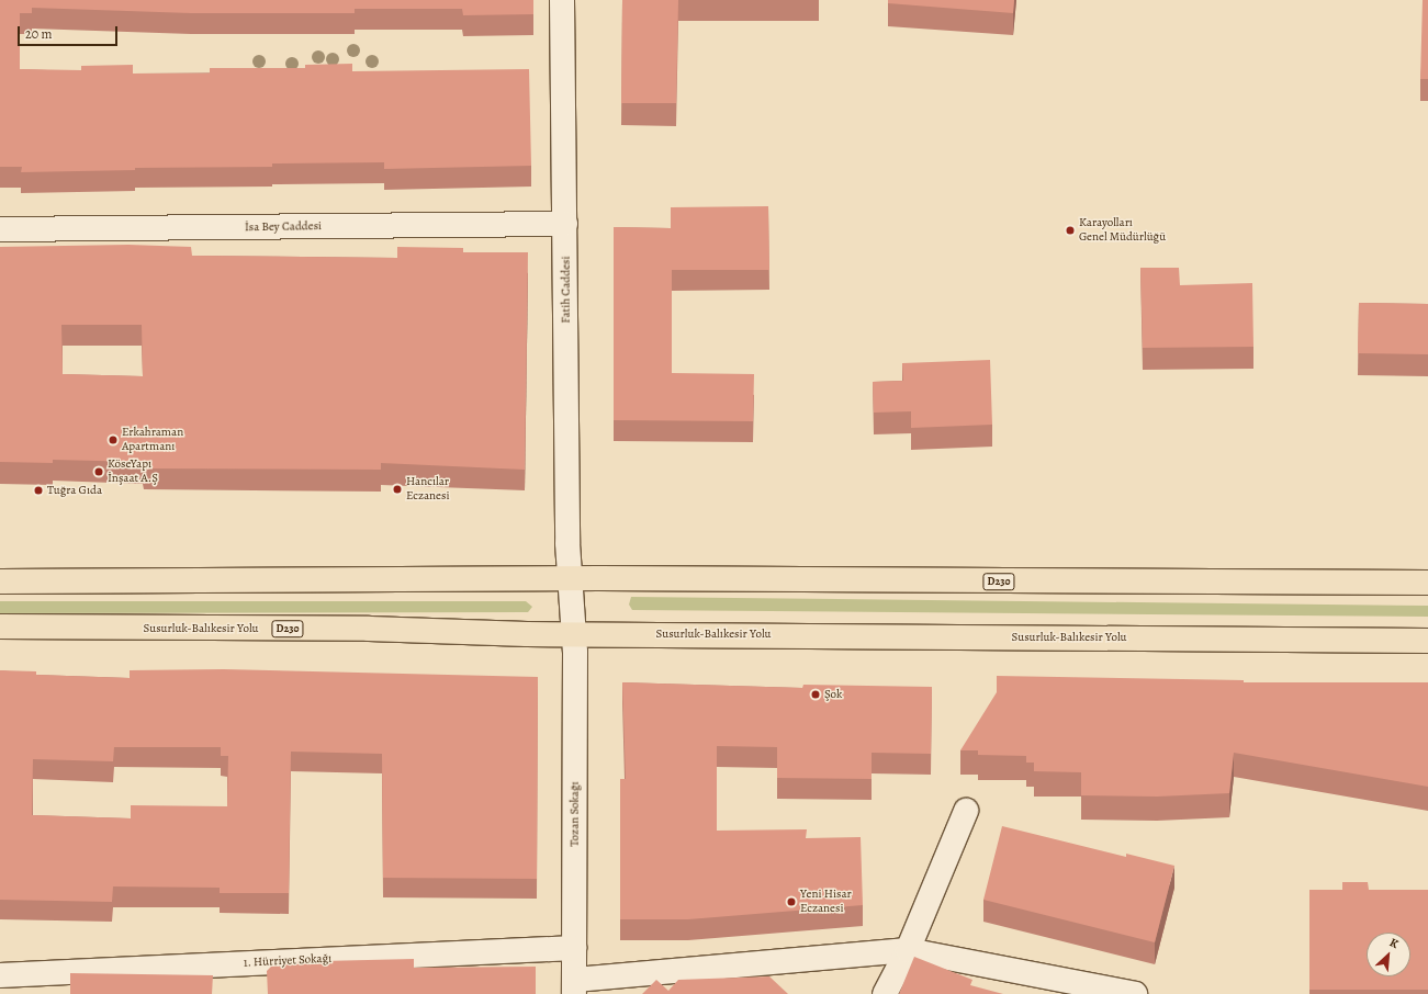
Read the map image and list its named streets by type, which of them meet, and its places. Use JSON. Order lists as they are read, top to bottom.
{
  "streets": {
    "highway": ["D230", "Susurluk-Balıkesir Yolu"],
    "street": [
      "İsa Bey Caddesi",
      "Fatih Caddesi",
      "Tozan Sokağı",
      "1. Hürriyet Sokağı"
    ]
  },
  "crossings": [
    ["İsa Bey Caddesi", "Fatih Caddesi"],
    ["Fatih Caddesi", "D230"],
    ["Fatih Caddesi", "Susurluk-Balıkesir Yolu"],
    ["Fatih Caddesi", "Tozan Sokağı"],
    ["Susurluk-Balıkesir Yolu", "Tozan Sokağı"],
    ["Tozan Sokağı", "1. Hürriyet Sokağı"]
  ],
  "places": [
    "Karayolları Genel Müdürlüğü",
    "Erkahraman Apartmanı",
    "KöseYapı İnşaat A.Ş",
    "Hancılar Eczanesi",
    "Tuğra Gıda",
    "Şok",
    "Yeni Hisar Eczanesi"
  ],
  "scale_bar": "20 m",
  "north": "top right"
}
